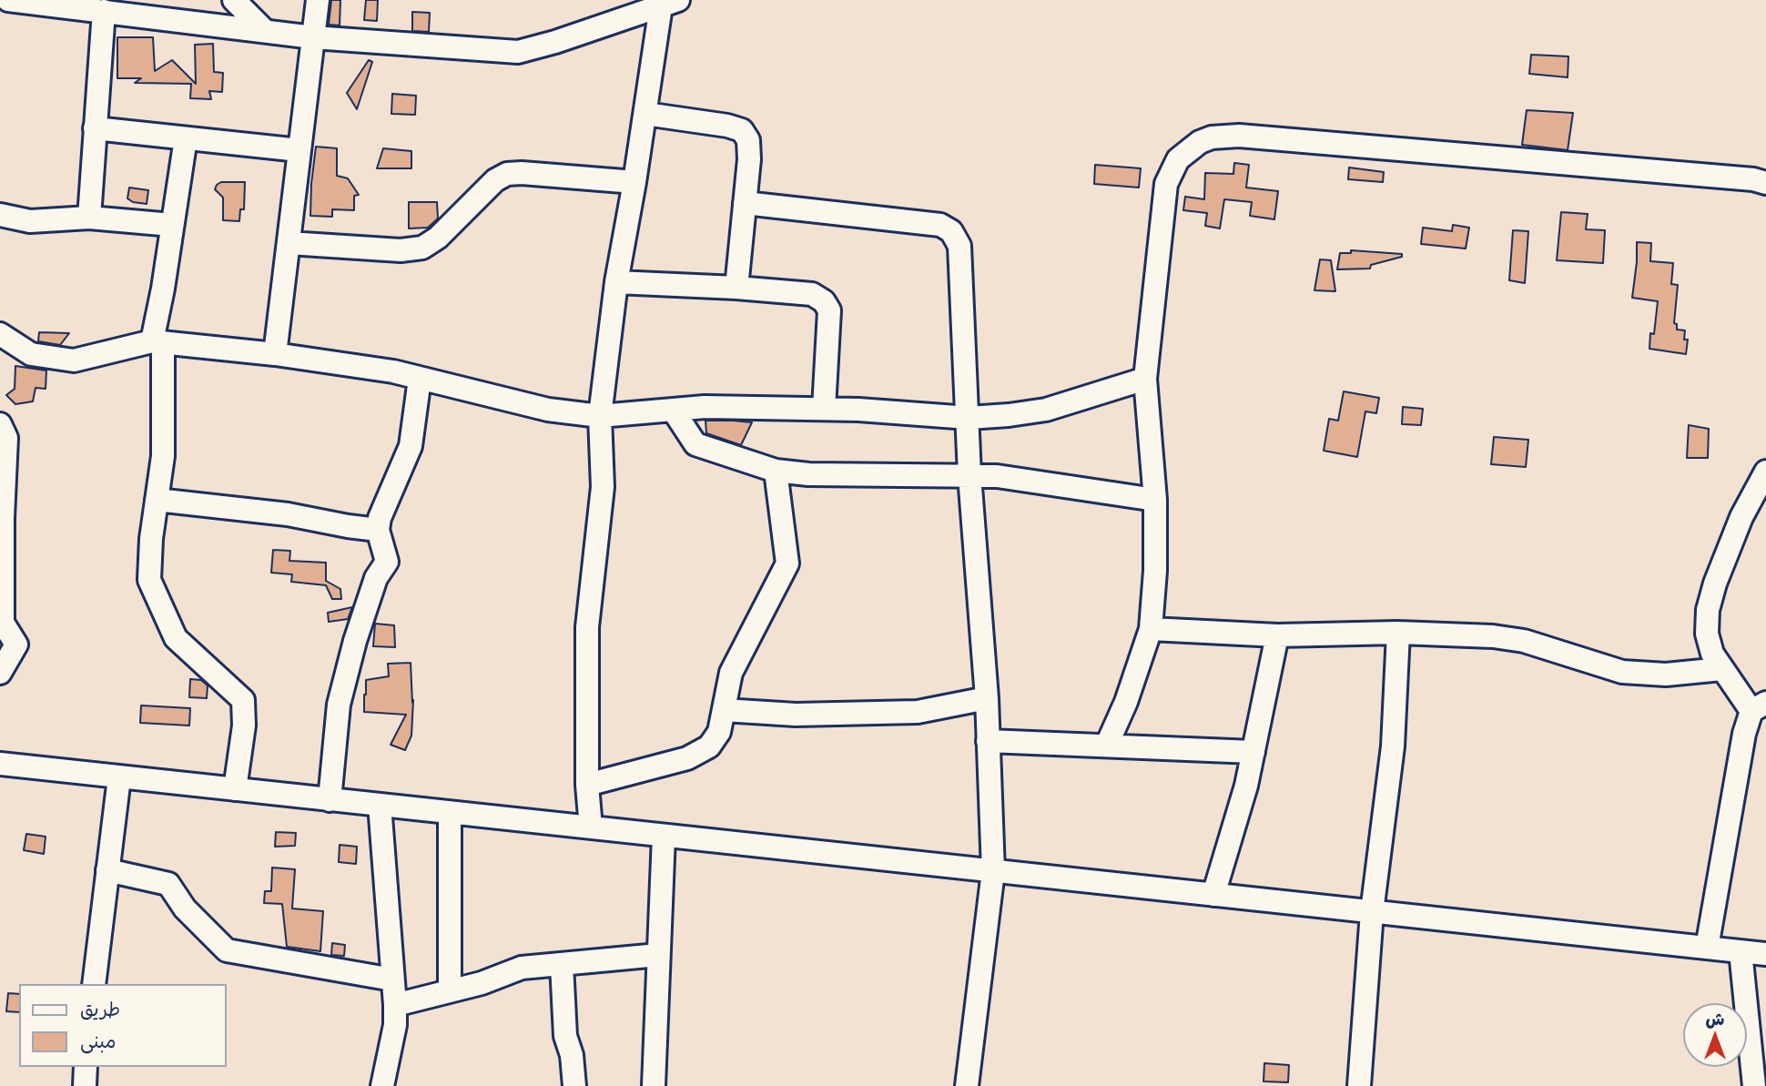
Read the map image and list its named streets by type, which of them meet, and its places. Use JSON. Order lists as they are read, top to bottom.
{
  "legend": ["طريق", "مبنى"],
  "north": "top"
}
